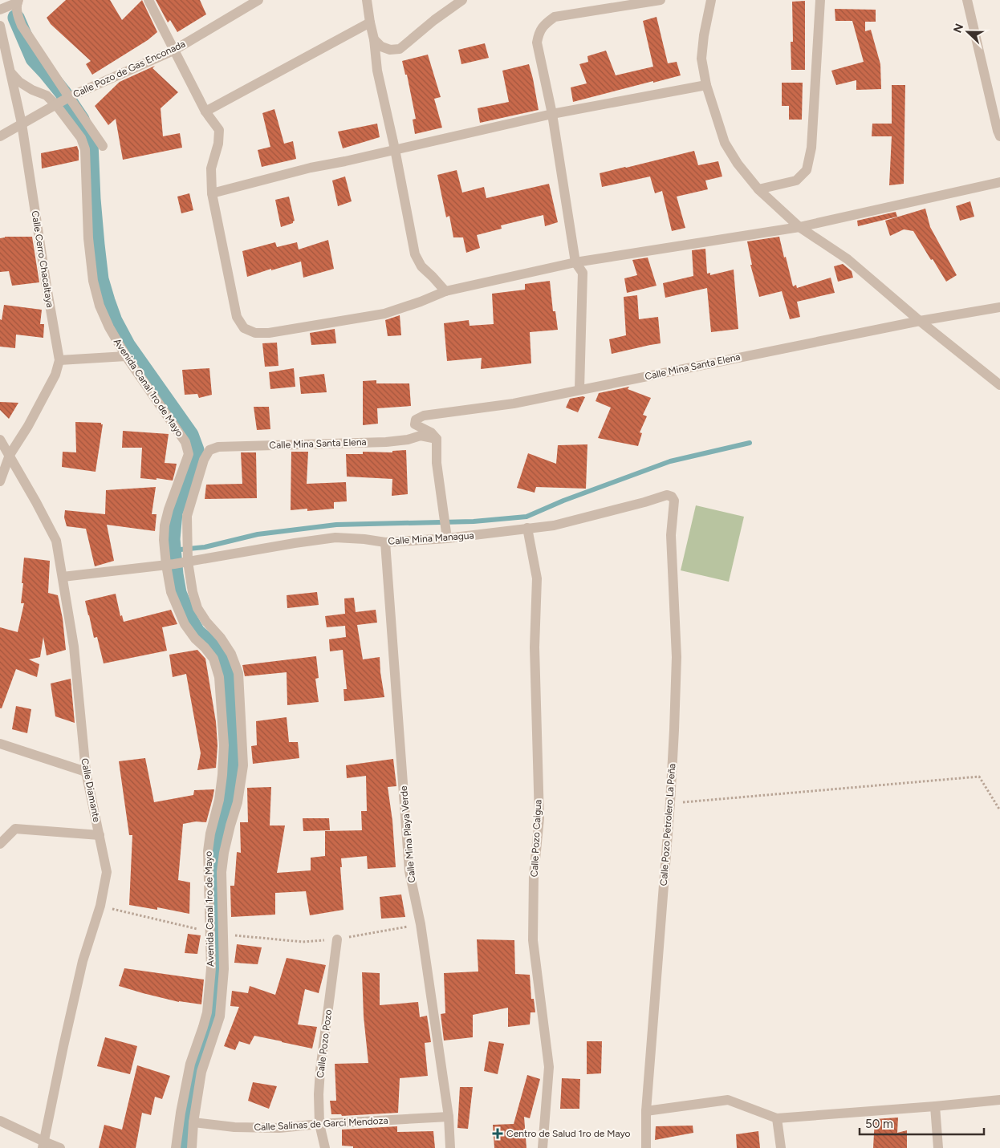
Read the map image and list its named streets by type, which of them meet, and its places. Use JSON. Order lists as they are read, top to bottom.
{
  "streets": {
    "street": [
      "Calle Pozo de Gas Enconada",
      "Calle Cerro Chacaltaya",
      "Calle Mina Santa Elena",
      "Avenida Canal 1ro de Mayo",
      "Calle Mina Managua",
      "Calle Diamante",
      "Calle Pozo Petrolero La Peña",
      "Calle Mina Playa Verde",
      "Calle Pozo Caigua",
      "Calle Pozo Pozo",
      "Calle Salinas de Garci Mendoza"
    ]
  },
  "crossings": [
    ["Calle Pozo de Gas Enconada", "Calle Cerro Chacaltaya"],
    ["Calle Pozo de Gas Enconada", "Avenida Canal 1ro de Mayo"],
    ["Calle Cerro Chacaltaya", "Avenida Canal 1ro de Mayo"],
    ["Calle Cerro Chacaltaya", "Calle Diamante"],
    ["Calle Mina Santa Elena", "Avenida Canal 1ro de Mayo"],
    ["Avenida Canal 1ro de Mayo", "Calle Mina Managua"],
    ["Avenida Canal 1ro de Mayo", "Calle Salinas de Garci Mendoza"],
    ["Calle Mina Managua", "Calle Diamante"],
    ["Calle Mina Managua", "Calle Pozo Petrolero La Peña"],
    ["Calle Mina Managua", "Calle Mina Playa Verde"],
    ["Calle Mina Managua", "Calle Pozo Caigua"],
    ["Calle Mina Playa Verde", "Calle Salinas de Garci Mendoza"],
    ["Calle Pozo Pozo", "Calle Salinas de Garci Mendoza"]
  ],
  "places": {
    "health": ["Centro de Salud 1ro de Mayo"]
  },
  "scale_bar": "50 m",
  "north": "left"
}
